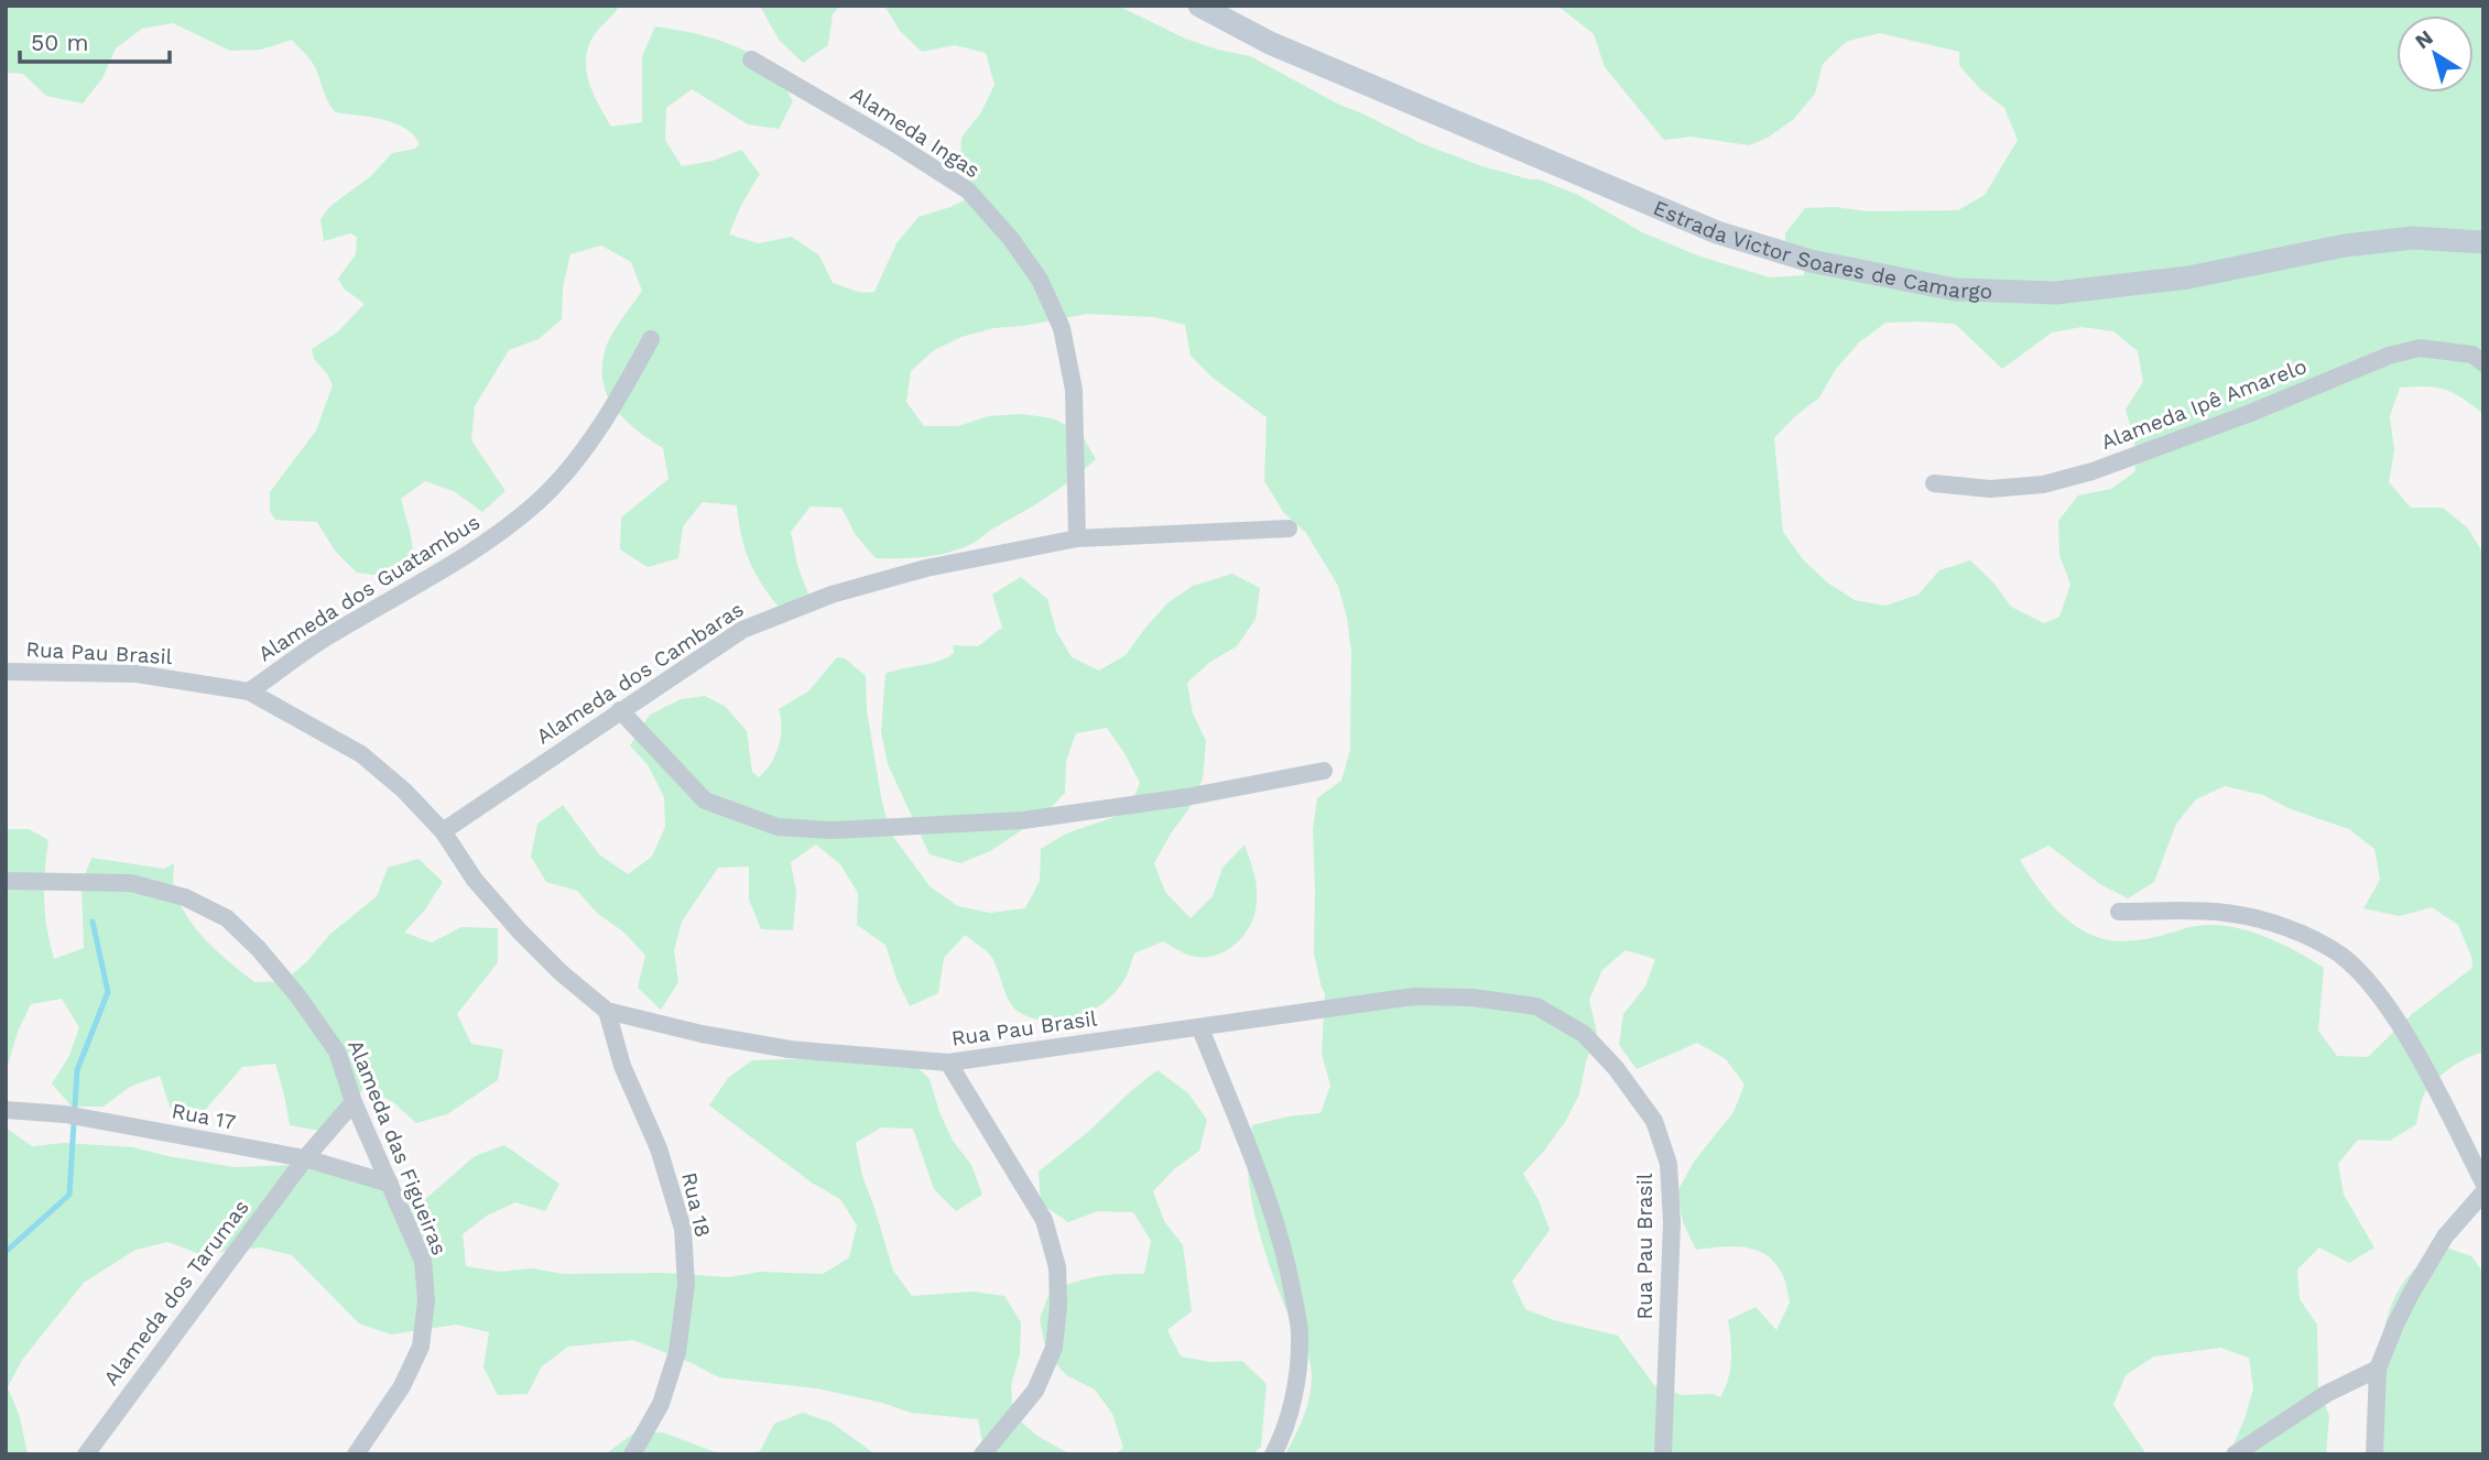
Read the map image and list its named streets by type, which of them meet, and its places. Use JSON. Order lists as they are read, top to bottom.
{
  "streets": {
    "main road": ["Estrada Victor Soares de Camargo"],
    "street": [
      "Alameda Ingas",
      "Alameda Ipê Amarelo",
      "Alameda dos Guatambus",
      "Rua Pau Brasil",
      "Alameda dos Cambaras",
      "Rua 17",
      "Alameda das Figueiras",
      "Rua 18",
      "Alameda dos Tarumas"
    ]
  },
  "crossings": [
    ["Alameda Ingas", "Alameda dos Cambaras"],
    ["Alameda dos Guatambus", "Rua Pau Brasil"],
    ["Rua Pau Brasil", "Alameda dos Cambaras"],
    ["Rua Pau Brasil", "Rua 18"],
    ["Rua 17", "Alameda das Figueiras"],
    ["Rua 17", "Alameda dos Tarumas"],
    ["Alameda das Figueiras", "Alameda dos Tarumas"]
  ],
  "scale_bar": "50 m",
  "north": "top left"
}
